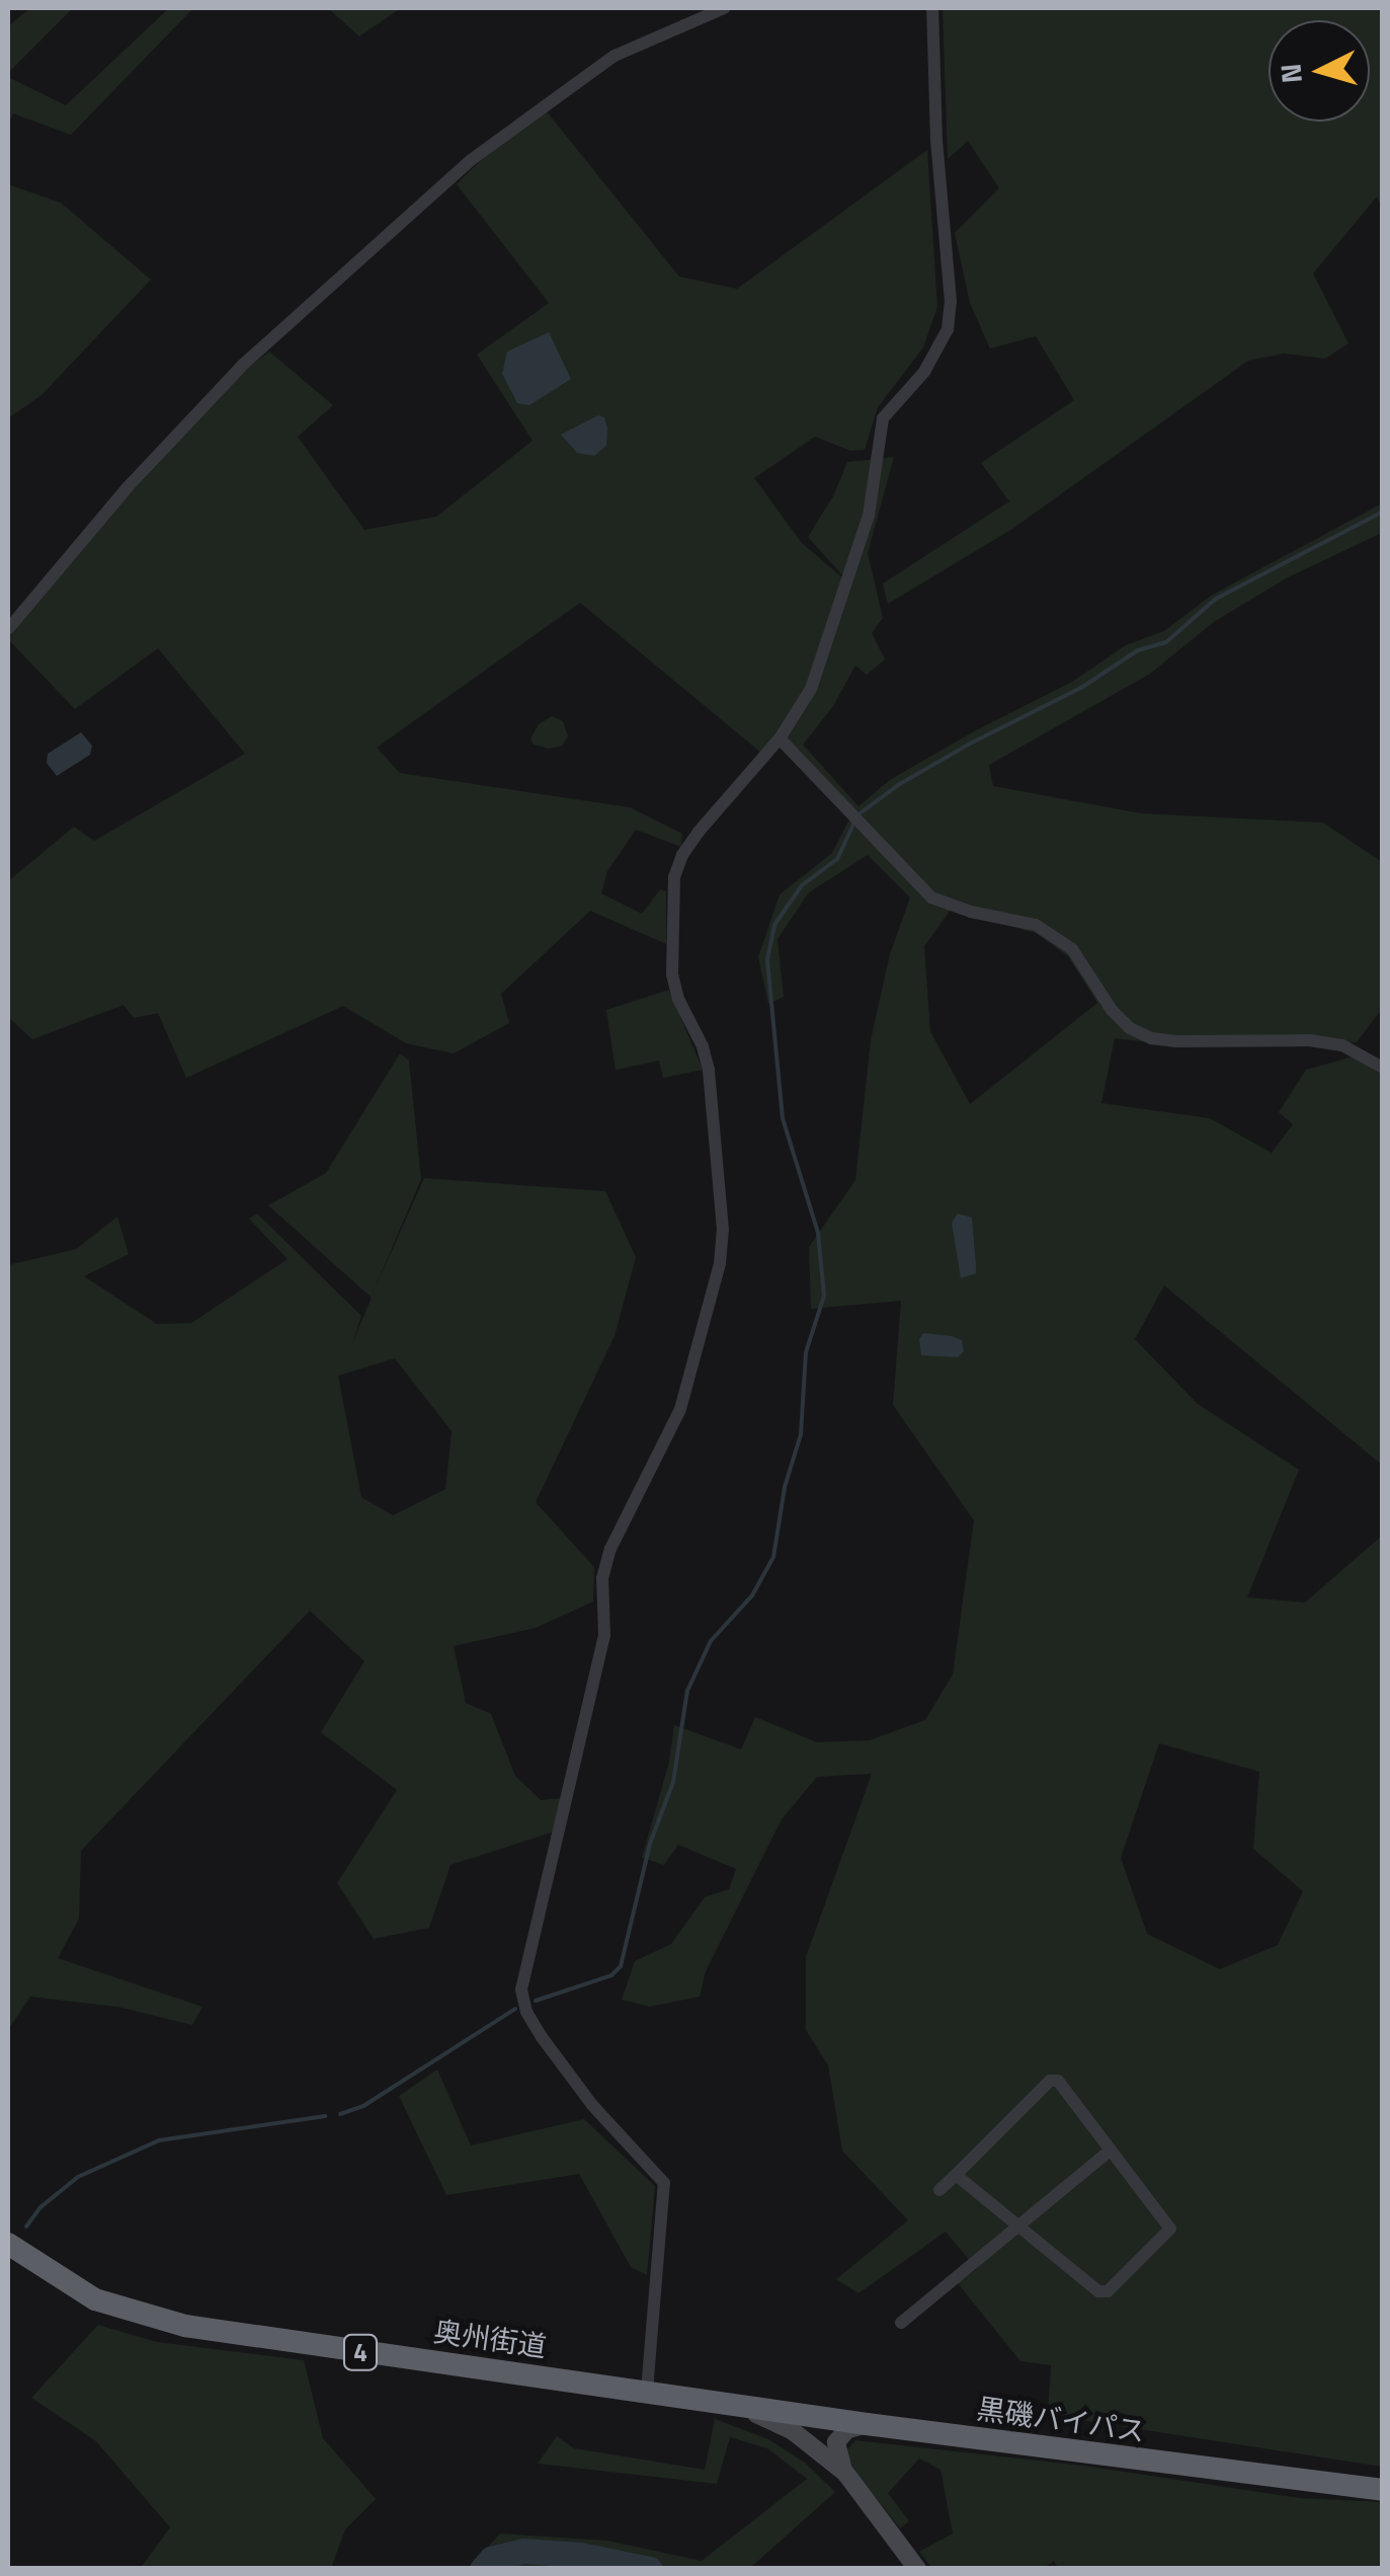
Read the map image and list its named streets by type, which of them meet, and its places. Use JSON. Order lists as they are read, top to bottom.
{
  "streets": {
    "highway": ["奥州街道", "4", "黒磯バイパス"]
  },
  "crossings": [
    ["奥州街道", "黒磯バイパス"]
  ],
  "north": "left"
}
